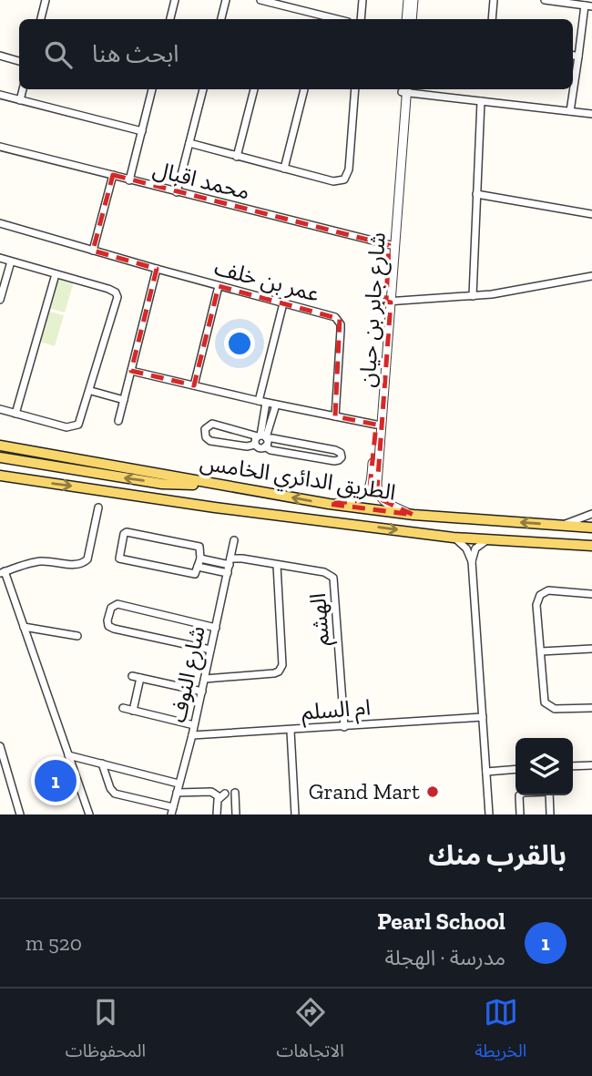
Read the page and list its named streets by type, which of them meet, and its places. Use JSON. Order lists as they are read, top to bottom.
{
  "streets": {
    "main road": ["الطريق الدائري الخامس"],
    "street": [
      "محمد اقبال",
      "عمر بن خلف",
      "شارع جابر بن حيان",
      "الهشم",
      "شارع النوف",
      "ام السلم"
    ]
  },
  "crossings": [
    ["محمد اقبال", "شارع جابر بن حيان"],
    ["شارع جابر بن حيان", "الطريق الدائري الخامس"],
    ["الهشم", "شارع النوف"],
    ["الهشم", "ام السلم"],
    ["شارع النوف", "ام السلم"]
  ],
  "places": ["Grand Mart"],
  "page": {
    "search": "ابحث هنا",
    "pins": "1",
    "heading": "بالقرب منك",
    "list": [
      {
        "mark": "1",
        "name": "Pearl School",
        "note": "مدرسة · الهجلة",
        "value": "520 m"
      }
    ],
    "nav": ["الخريطة", "الاتجاهات", "المحفوظات"]
  }
}
